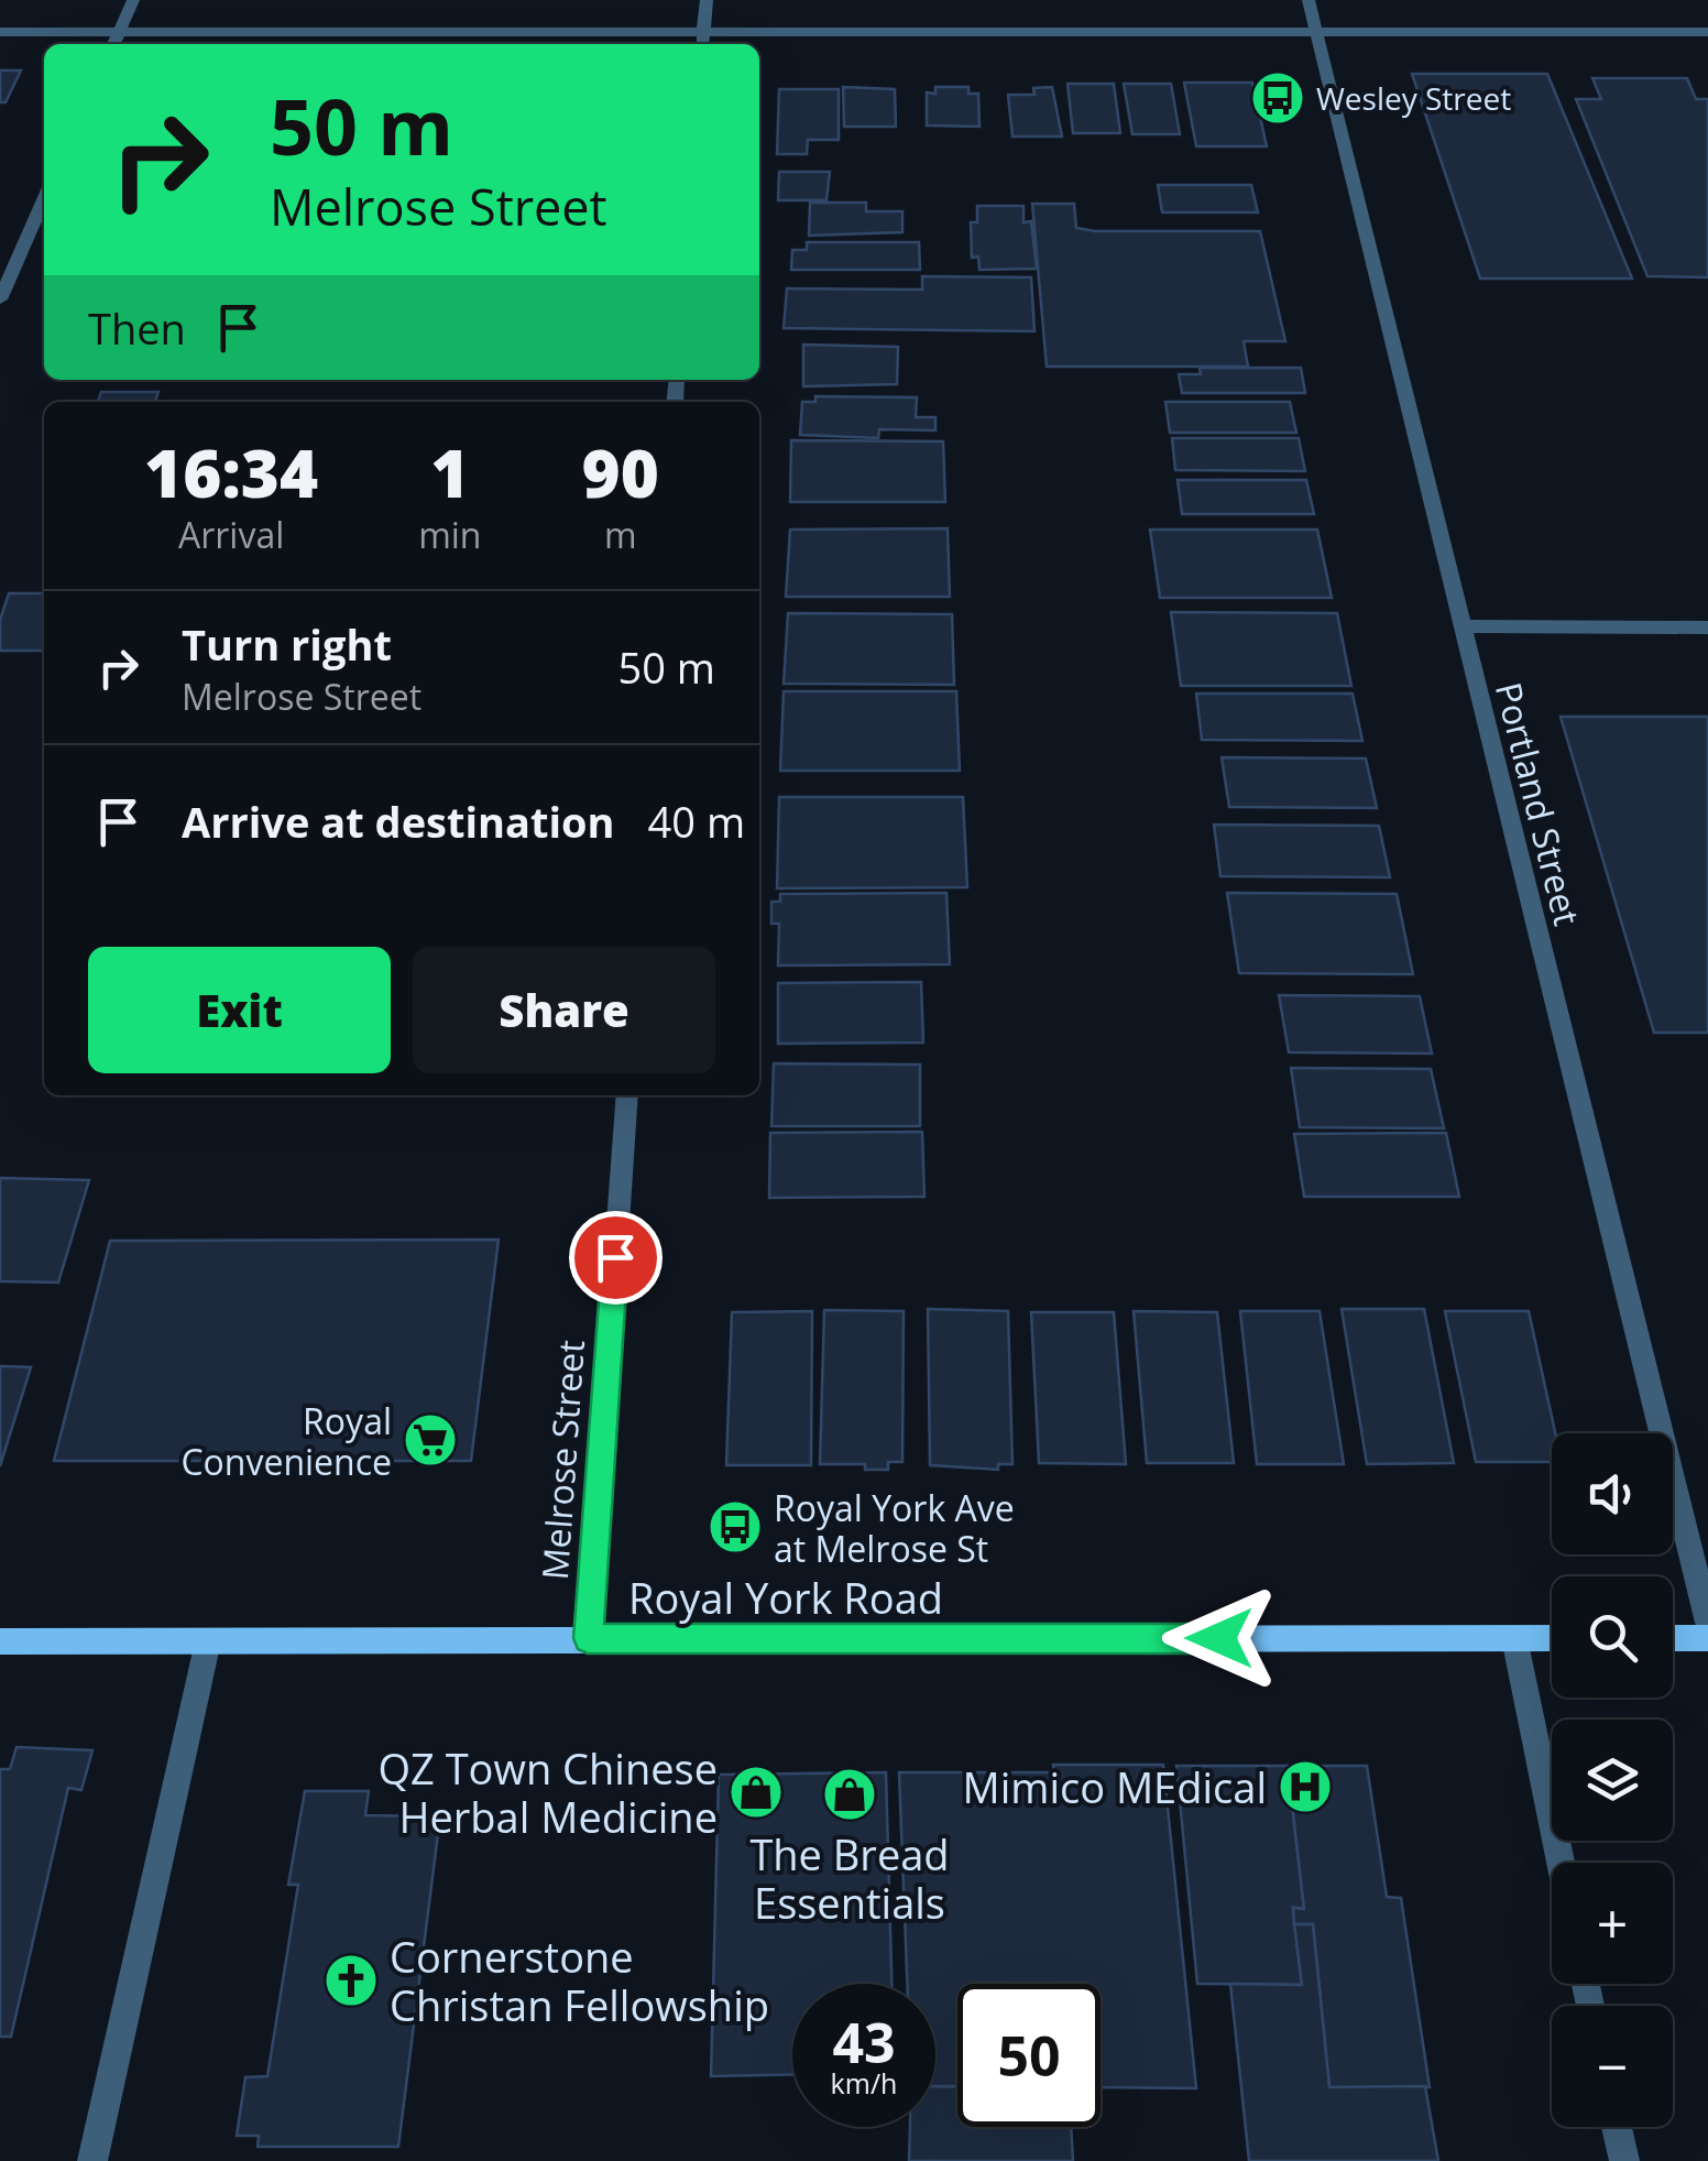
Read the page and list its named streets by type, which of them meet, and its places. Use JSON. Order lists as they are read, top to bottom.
{
  "streets": {
    "main road": ["Royal York Road"],
    "street": ["Portland Street", "Melrose Street"]
  },
  "crossings": [
    ["Melrose Street", "Royal York Road"]
  ],
  "places": {
    "bus stop": ["Wesley Street", "Royal York Ave at Melrose St"],
    "supermarket": ["Royal Convenience"],
    "hospital": ["Mimico MEdical"],
    "shop": ["QZ Town Chinese Herbal Medicine", "The Bread Essentials"],
    "church": ["Cornerstone Christan Fellowship"]
  },
  "page": {
    "turn": ["50 m", "Melrose Street"],
    "then": "Then",
    "eta": [
      "16:34",
      "Arrival",
      "1",
      "min",
      "90",
      "m"
    ],
    "list": [
      {
        "name": "Turn right",
        "note": "Melrose Street",
        "value": "50 m"
      },
      {
        "name": "Arrive at destination",
        "value": "40 m"
      }
    ],
    "buttons": ["Exit", "Share"],
    "map_buttons": ["+", "−"],
    "speed": "43 km/h",
    "limit": "50"
  }
}
